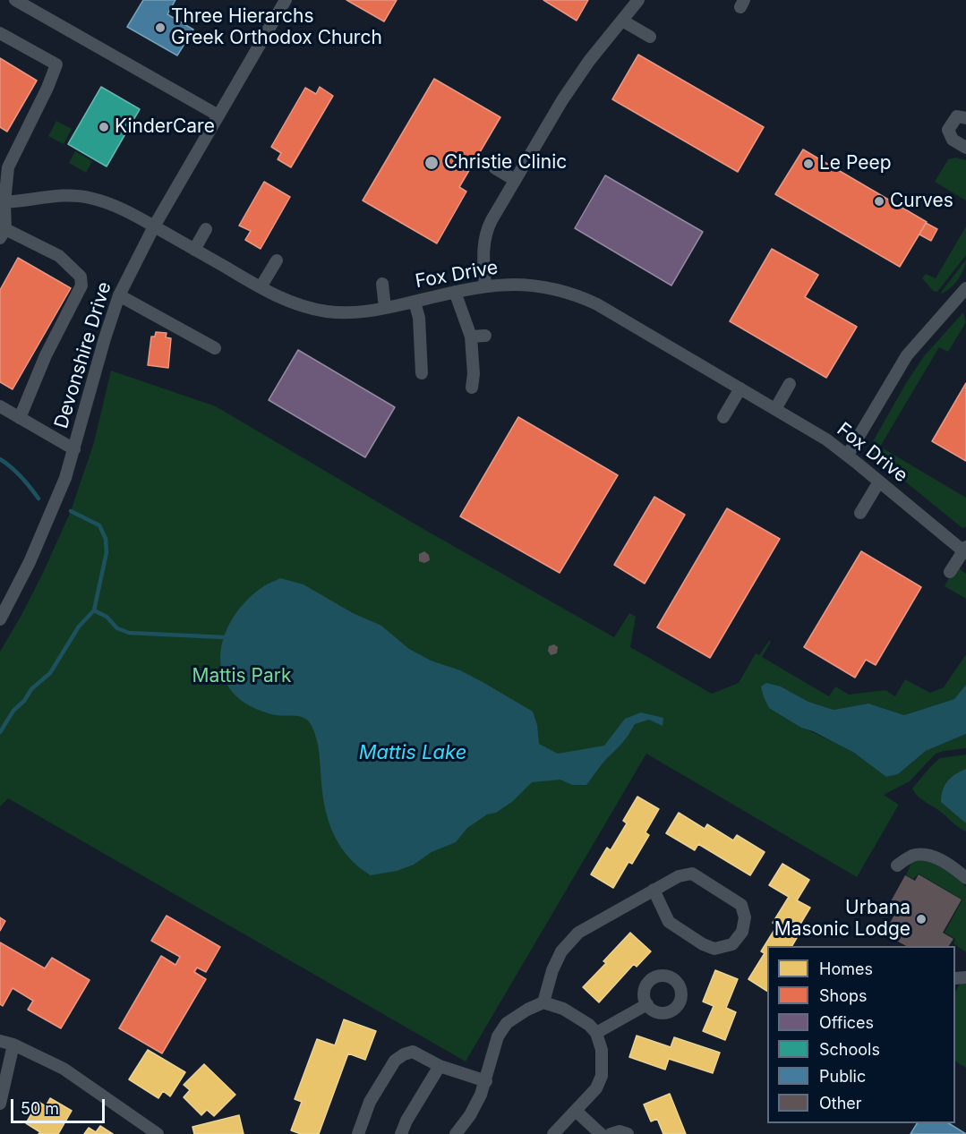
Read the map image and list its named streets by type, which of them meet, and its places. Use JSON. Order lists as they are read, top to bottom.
{
  "streets": {
    "street": ["Fox Drive", "Devonshire Drive"]
  },
  "crossings": [
    ["Fox Drive", "Devonshire Drive"]
  ],
  "water": ["Mattis Lake"],
  "parks": ["Mattis Park"],
  "places": [
    "Three Hierarchs Greek Orthodox Church",
    "KinderCare",
    "Christie Clinic",
    "Le Peep",
    "Curves",
    "Urbana Masonic Lodge"
  ],
  "legend": [
    "Homes",
    "Shops",
    "Offices",
    "Schools",
    "Public",
    "Other"
  ],
  "scale_bar": "50 m"
}
